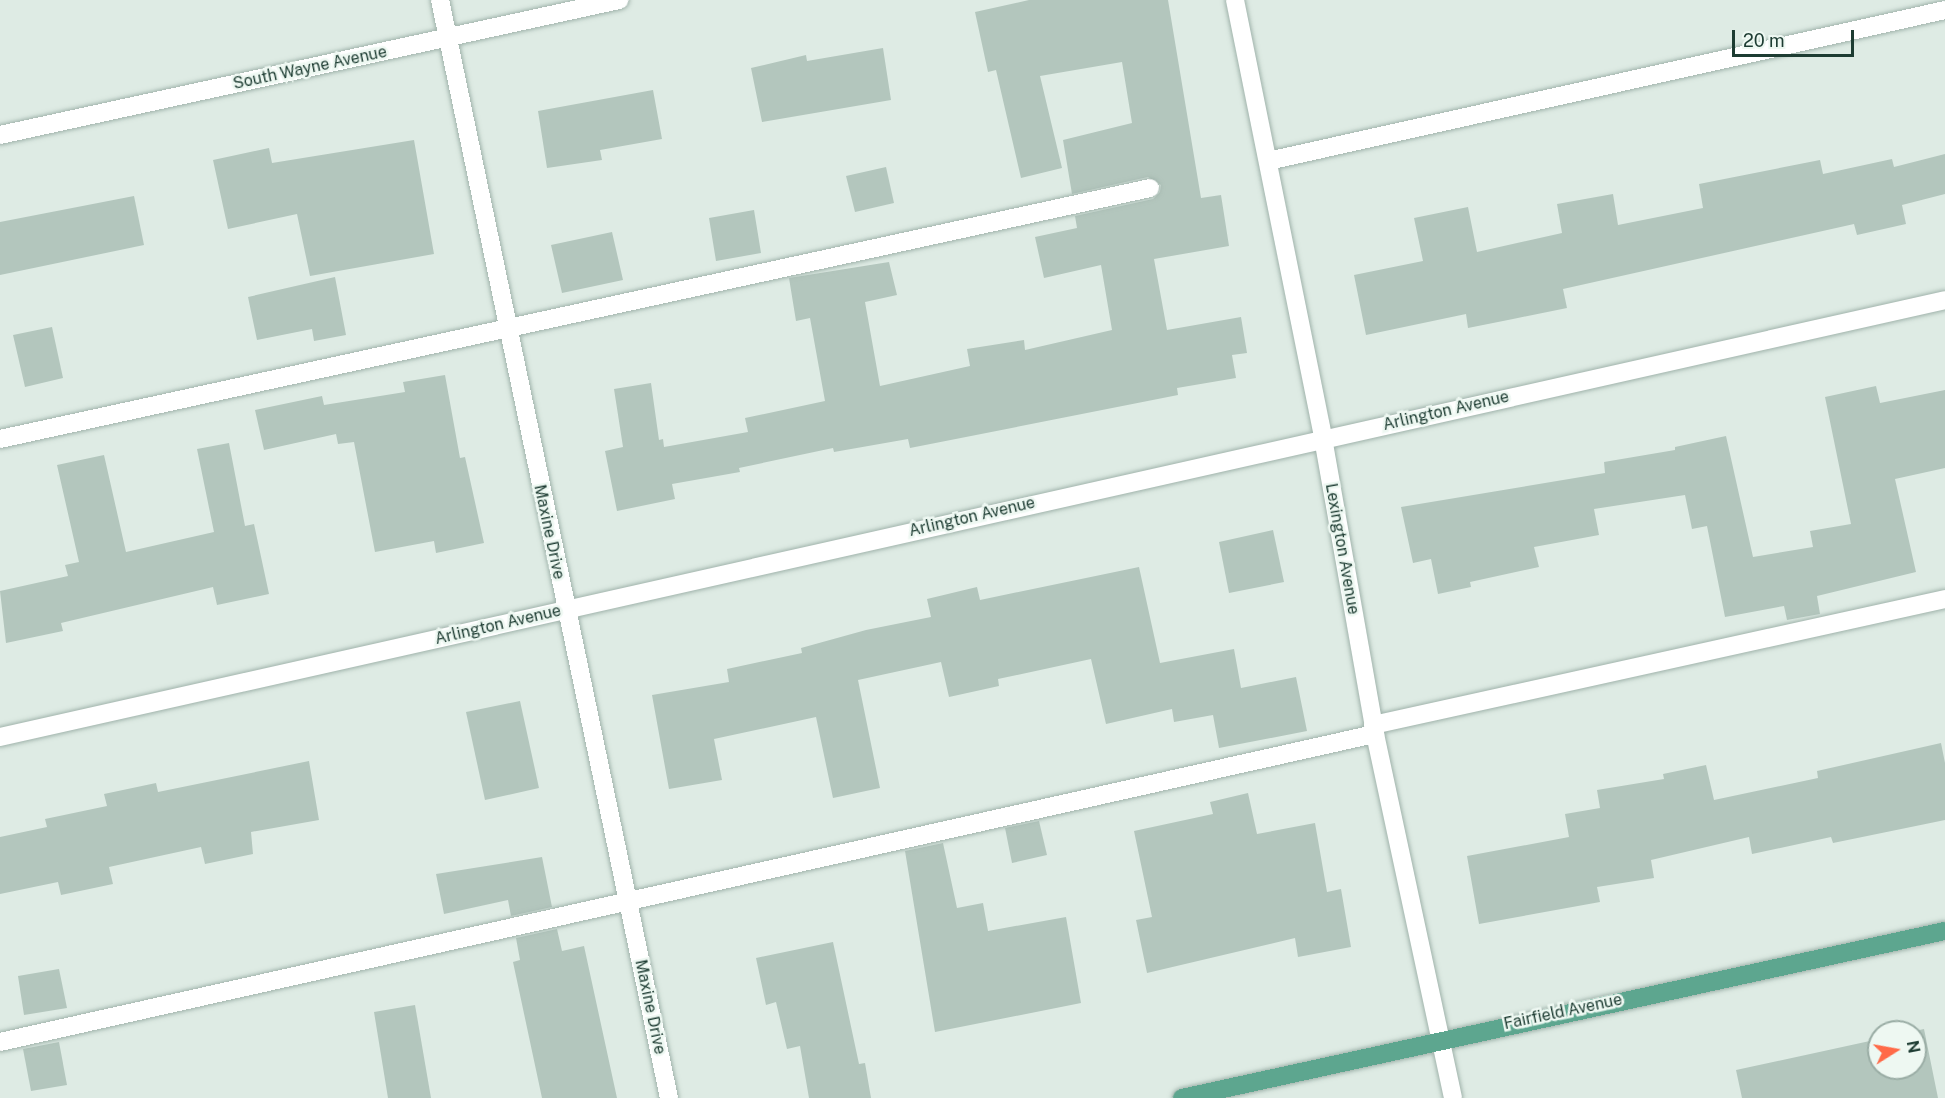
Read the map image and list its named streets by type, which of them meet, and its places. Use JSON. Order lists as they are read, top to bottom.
{
  "streets": {
    "main road": ["Fairfield Avenue"],
    "street": [
      "South Wayne Avenue",
      "Arlington Avenue",
      "Maxine Drive",
      "Lexington Avenue"
    ]
  },
  "crossings": [
    ["South Wayne Avenue", "Maxine Drive"],
    ["Arlington Avenue", "Maxine Drive"],
    ["Arlington Avenue", "Lexington Avenue"],
    ["Lexington Avenue", "Fairfield Avenue"]
  ],
  "scale_bar": "20 m",
  "north": "right"
}
